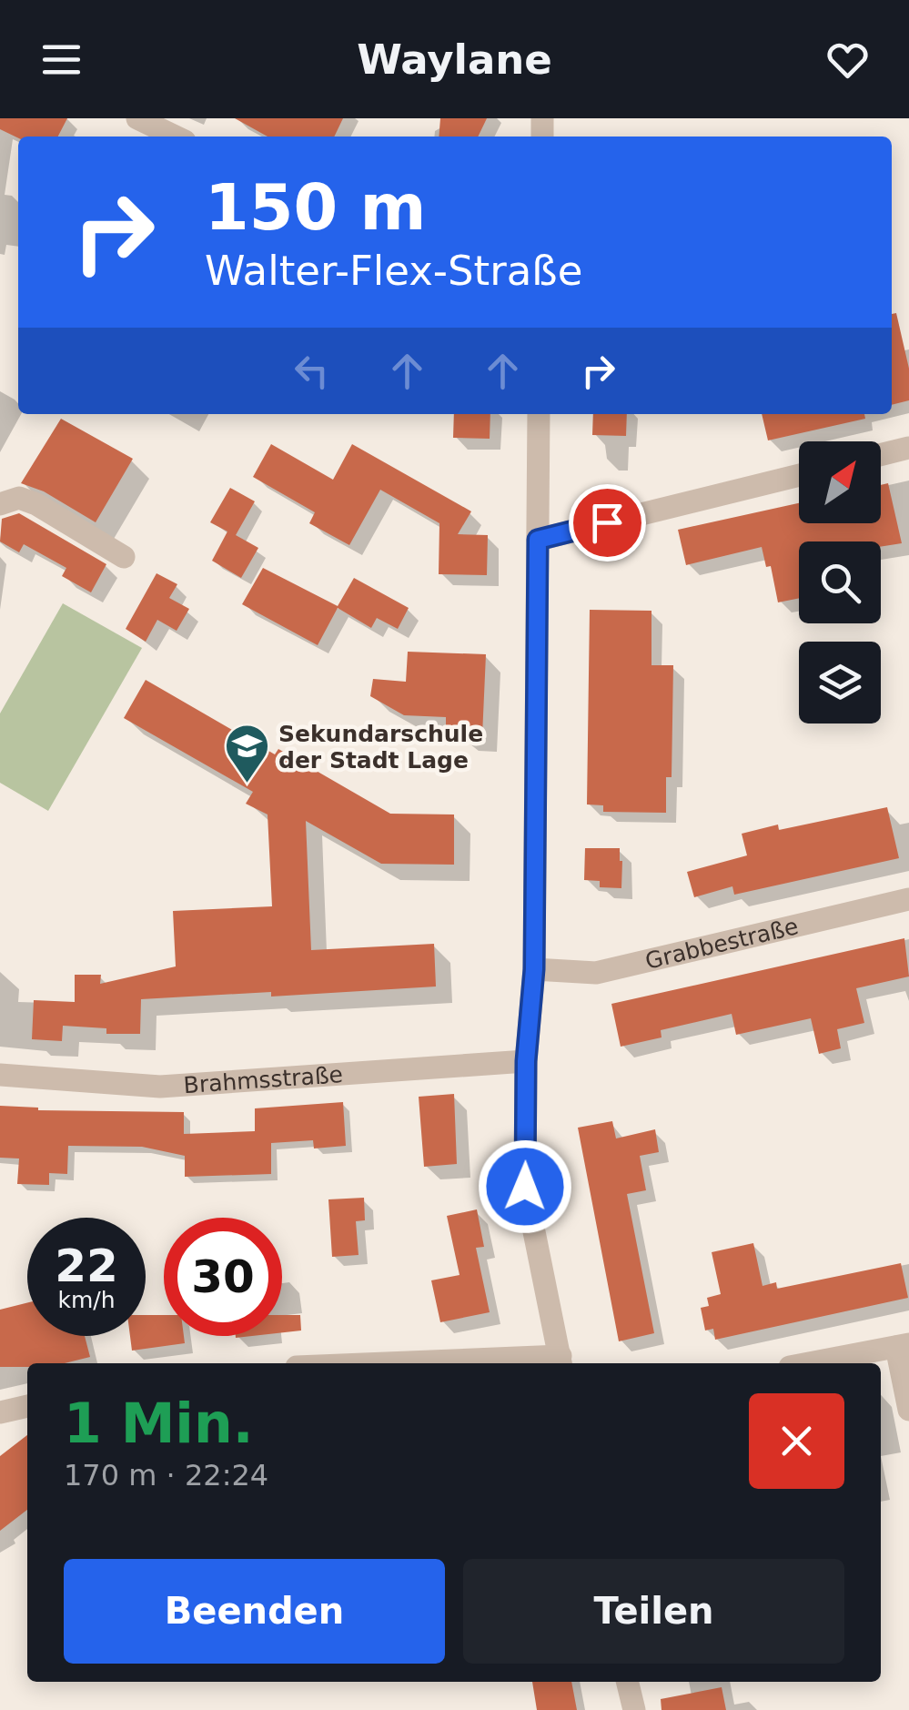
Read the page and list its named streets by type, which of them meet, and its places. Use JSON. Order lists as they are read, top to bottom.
{
  "streets": {
    "street": ["Grabbestraße", "Brahmsstraße"]
  },
  "places": {
    "school or university": ["Sekundarschule der Stadt Lage"]
  },
  "north": "top right",
  "page": {
    "header": "Waylane",
    "turn": ["150 m", "Walter-Flex-Straße"],
    "speed": "22 km/h",
    "limit": "30",
    "heading": ["1 Min.", "170 m · 22:24"],
    "buttons": ["Beenden", "Teilen"]
  }
}
